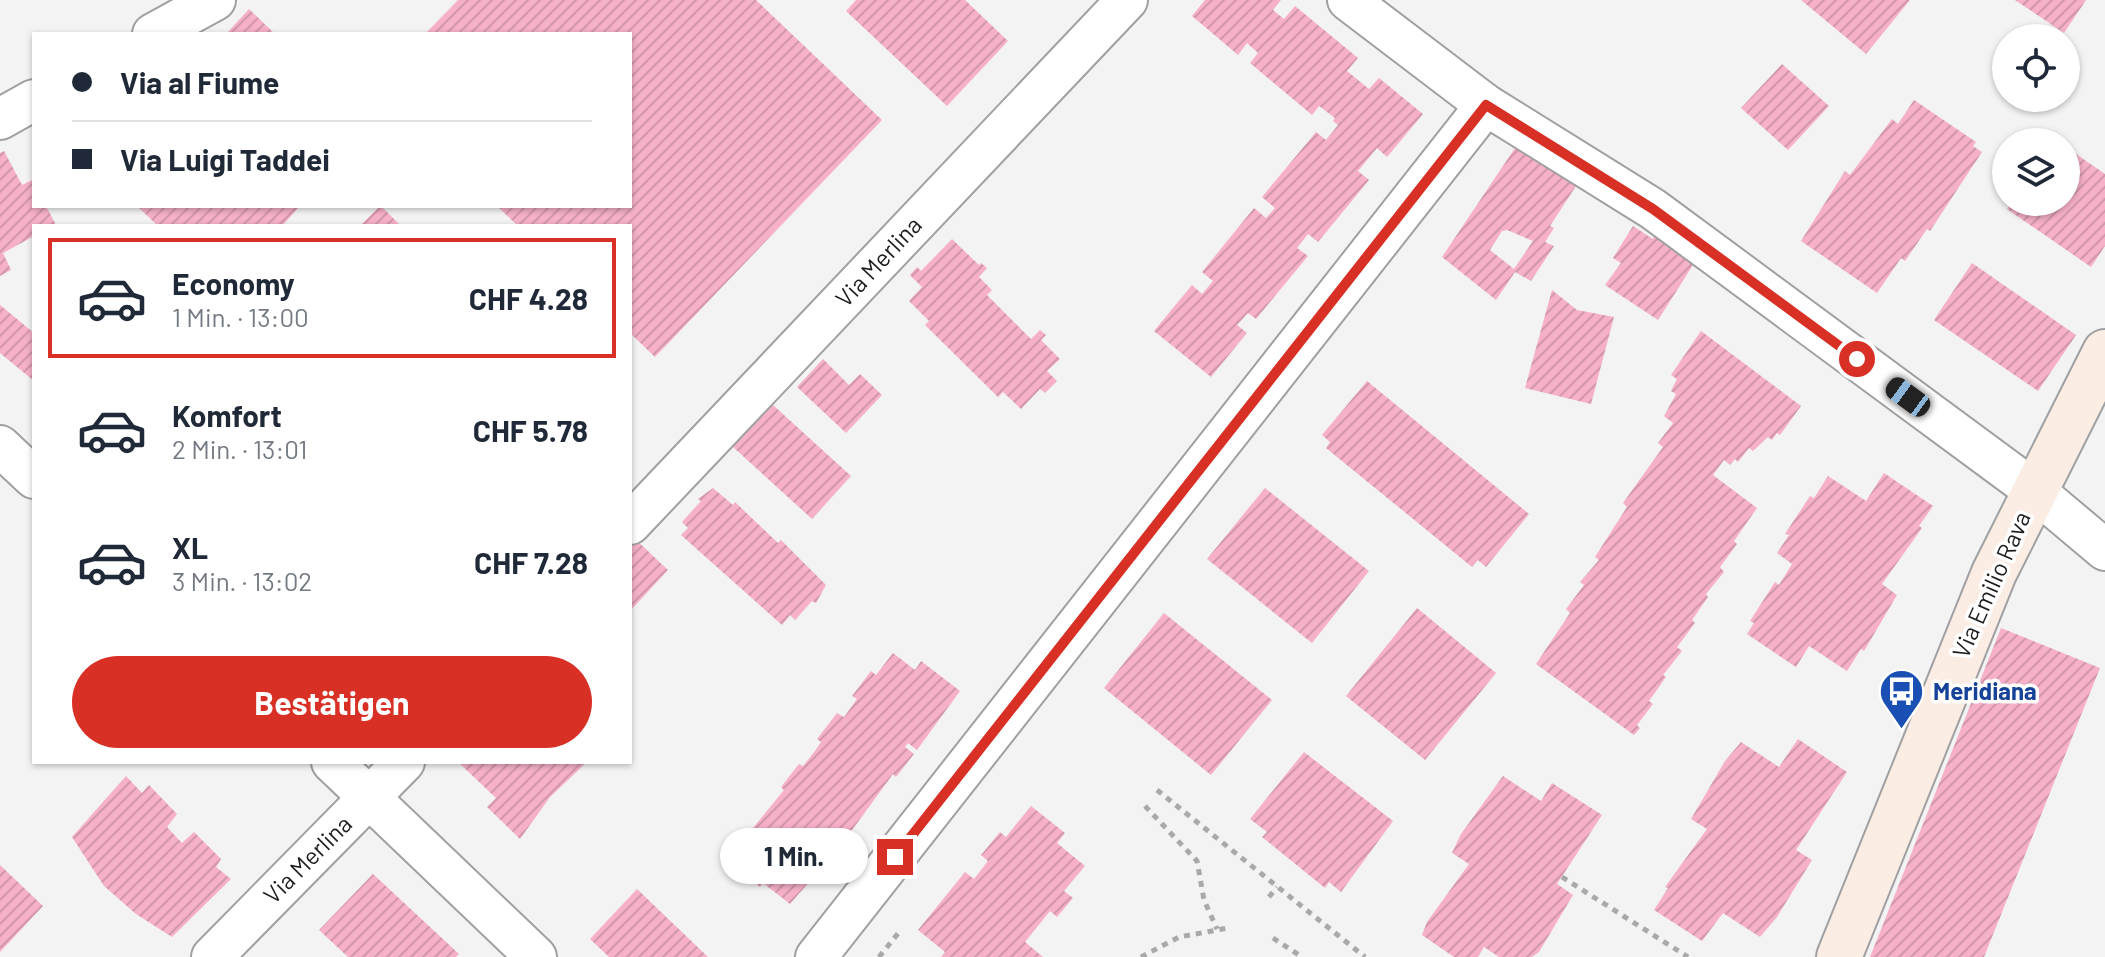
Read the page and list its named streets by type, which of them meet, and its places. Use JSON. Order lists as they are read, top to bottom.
{
  "streets": {
    "main road": ["Via Emilio Rava"],
    "street": ["Via Merlina"]
  },
  "places": {
    "bus stop": ["Meridiana"]
  },
  "page": {
    "banner": ["Via al Fiume", "Via Luigi Taddei"],
    "list": [
      {
        "name": "Economy",
        "note": "1 Min. · 13:00",
        "value": "CHF 4.28"
      },
      {
        "name": "Komfort",
        "note": "2 Min. · 13:01",
        "value": "CHF 5.78"
      },
      {
        "name": "XL",
        "note": "3 Min. · 13:02",
        "value": "CHF 7.28"
      }
    ],
    "buttons": "Bestätigen",
    "bubble": "1 Min."
  }
}
